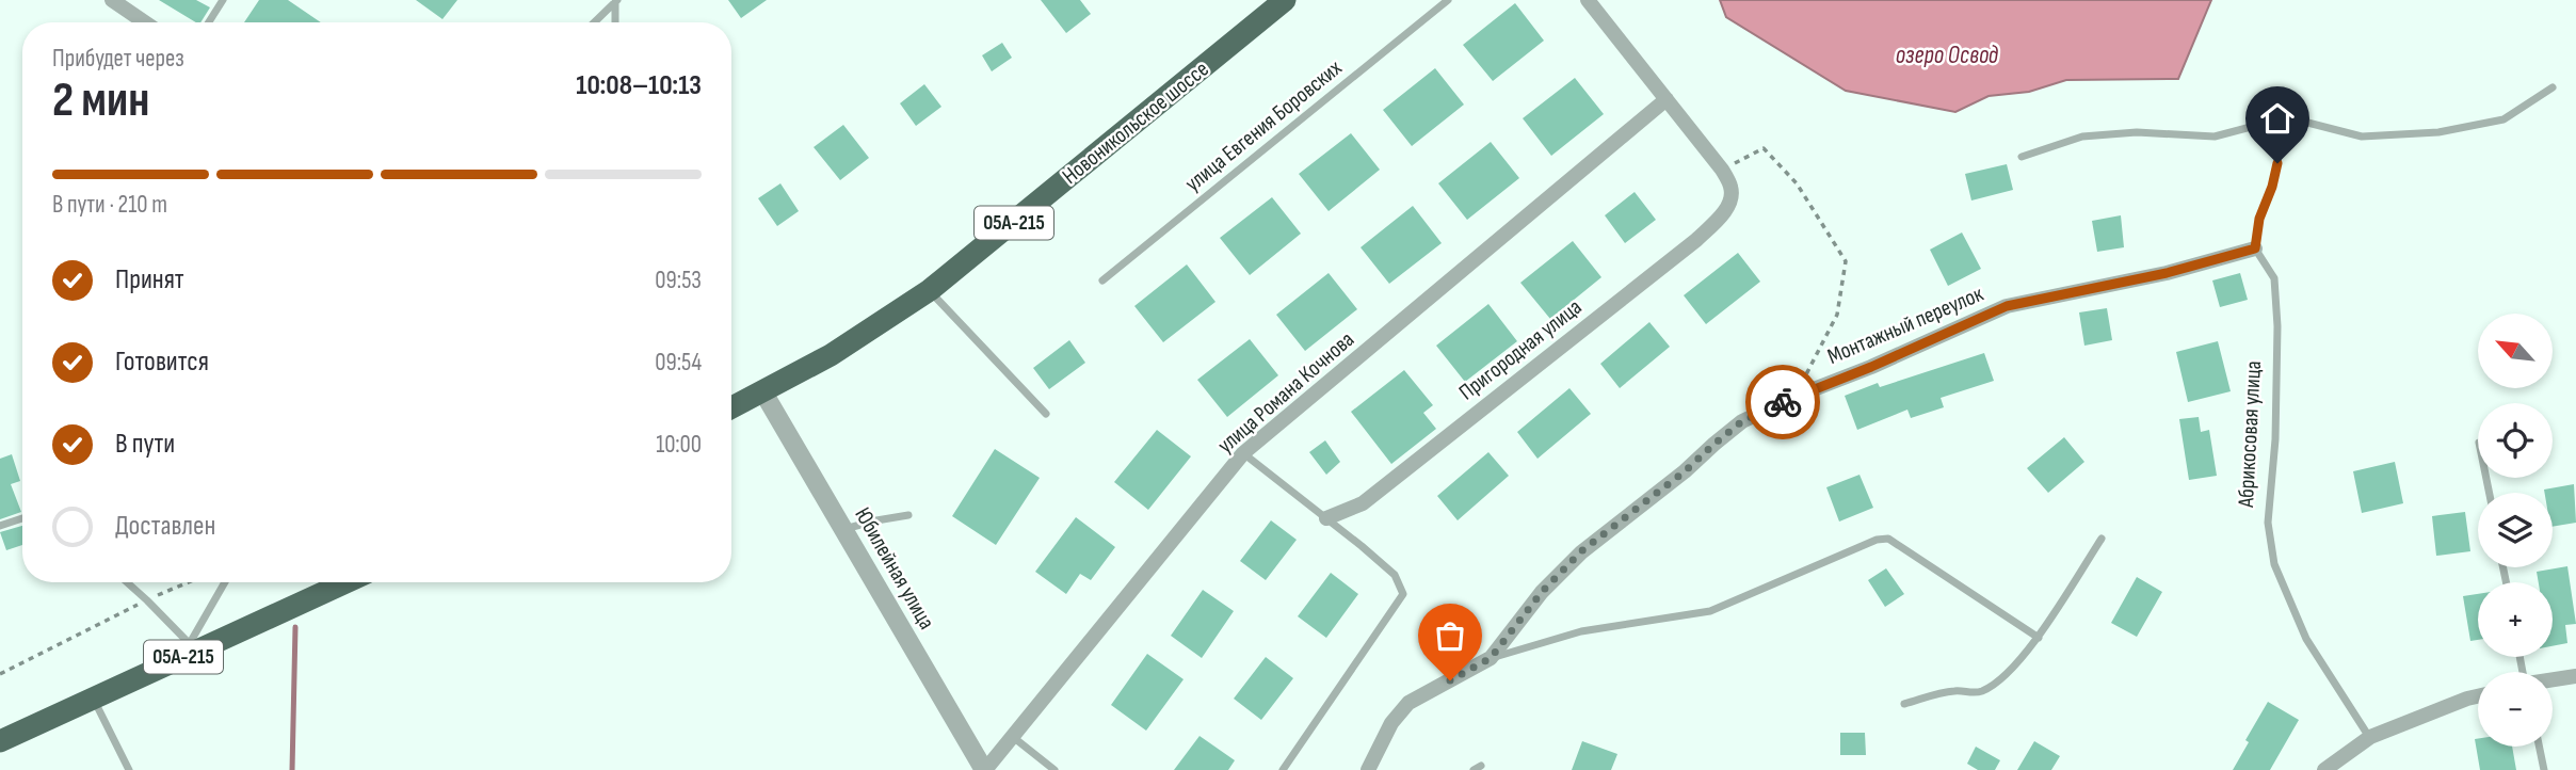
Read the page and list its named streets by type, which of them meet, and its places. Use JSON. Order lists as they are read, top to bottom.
{
  "streets": {
    "highway": ["Новоникольское шоссе", "05А-215"],
    "street": [
      "Монтажный переулок",
      "Пригородная улица",
      "улица Романа Кочнова",
      "Юбилейная улица"
    ],
    "lane": ["улица Евгения Боровских", "Абрикосовая улица"]
  },
  "crossings": [
    ["Новоникольское шоссе", "Юбилейная улица"],
    ["Монтажный переулок", "Абрикосовая улица"],
    ["улица Романа Кочнова", "Юбилейная улица"]
  ],
  "water": ["озеро Освод"],
  "north": "top left",
  "page": {
    "heading": ["2 мин", "Прибудет через", "10:08–10:13"],
    "bar": "В пути · 210 m",
    "list": [
      ["Принят", "09:53"],
      ["Готовится", "09:54"],
      ["В пути", "10:00"],
      "Доставлен"
    ],
    "map_buttons": ["+", "−"]
  }
}
